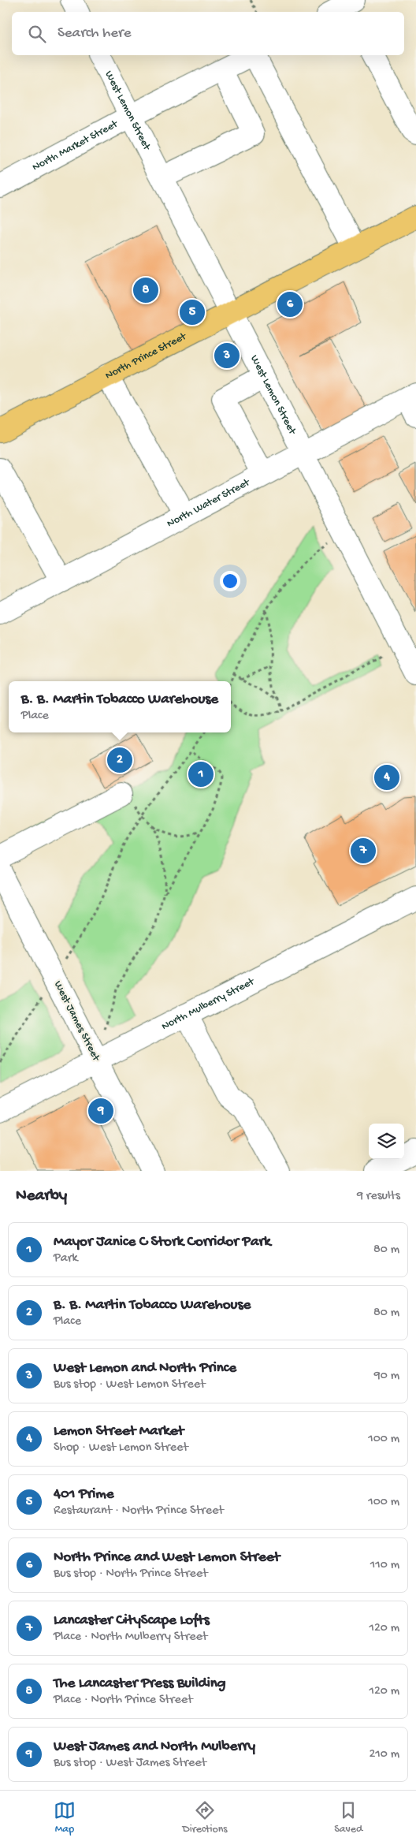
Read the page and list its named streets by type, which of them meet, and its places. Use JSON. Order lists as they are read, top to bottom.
{
  "streets": {
    "highway": ["North Prince Street"],
    "street": [
      "West Lemon Street",
      "North Market Street",
      "North Water Street",
      "North Mulberry Street",
      "West James Street"
    ]
  },
  "crossings": [
    ["West Lemon Street", "North Market Street"],
    ["West Lemon Street", "North Prince Street"],
    ["West Lemon Street", "North Water Street"],
    ["North Mulberry Street", "West James Street"]
  ],
  "page": {
    "search": "Search here",
    "pins": [
      "8",
      "6",
      "5",
      "3",
      "2",
      "1",
      "4",
      "7",
      "9"
    ],
    "popup": ["B. B. Martin Tobacco Warehouse", "Place"],
    "heading": ["Nearby", "9 results"],
    "list": [
      {
        "mark": "1",
        "name": "Mayor Janice C Stork Corridor Park",
        "note": "Park",
        "value": "80 m"
      },
      {
        "mark": "2",
        "name": "B. B. Martin Tobacco Warehouse",
        "note": "Place",
        "value": "80 m"
      },
      {
        "mark": "3",
        "name": "West Lemon and North Prince",
        "note": "Bus stop · West Lemon Street",
        "value": "90 m"
      },
      {
        "mark": "4",
        "name": "Lemon Street Market",
        "note": "Shop · West Lemon Street",
        "value": "100 m"
      },
      {
        "mark": "5",
        "name": "401 Prime",
        "note": "Restaurant · North Prince Street",
        "value": "100 m"
      },
      {
        "mark": "6",
        "name": "North Prince and West Lemon Street",
        "note": "Bus stop · North Prince Street",
        "value": "110 m"
      },
      {
        "mark": "7",
        "name": "Lancaster CityScape Lofts",
        "note": "Place · North Mulberry Street",
        "value": "120 m"
      },
      {
        "mark": "8",
        "name": "The Lancaster Press Building",
        "note": "Place · North Prince Street",
        "value": "120 m"
      },
      {
        "mark": "9",
        "name": "West James and North Mulberry",
        "note": "Bus stop · West James Street",
        "value": "210 m"
      }
    ],
    "nav": ["Map", "Directions", "Saved"]
  }
}
